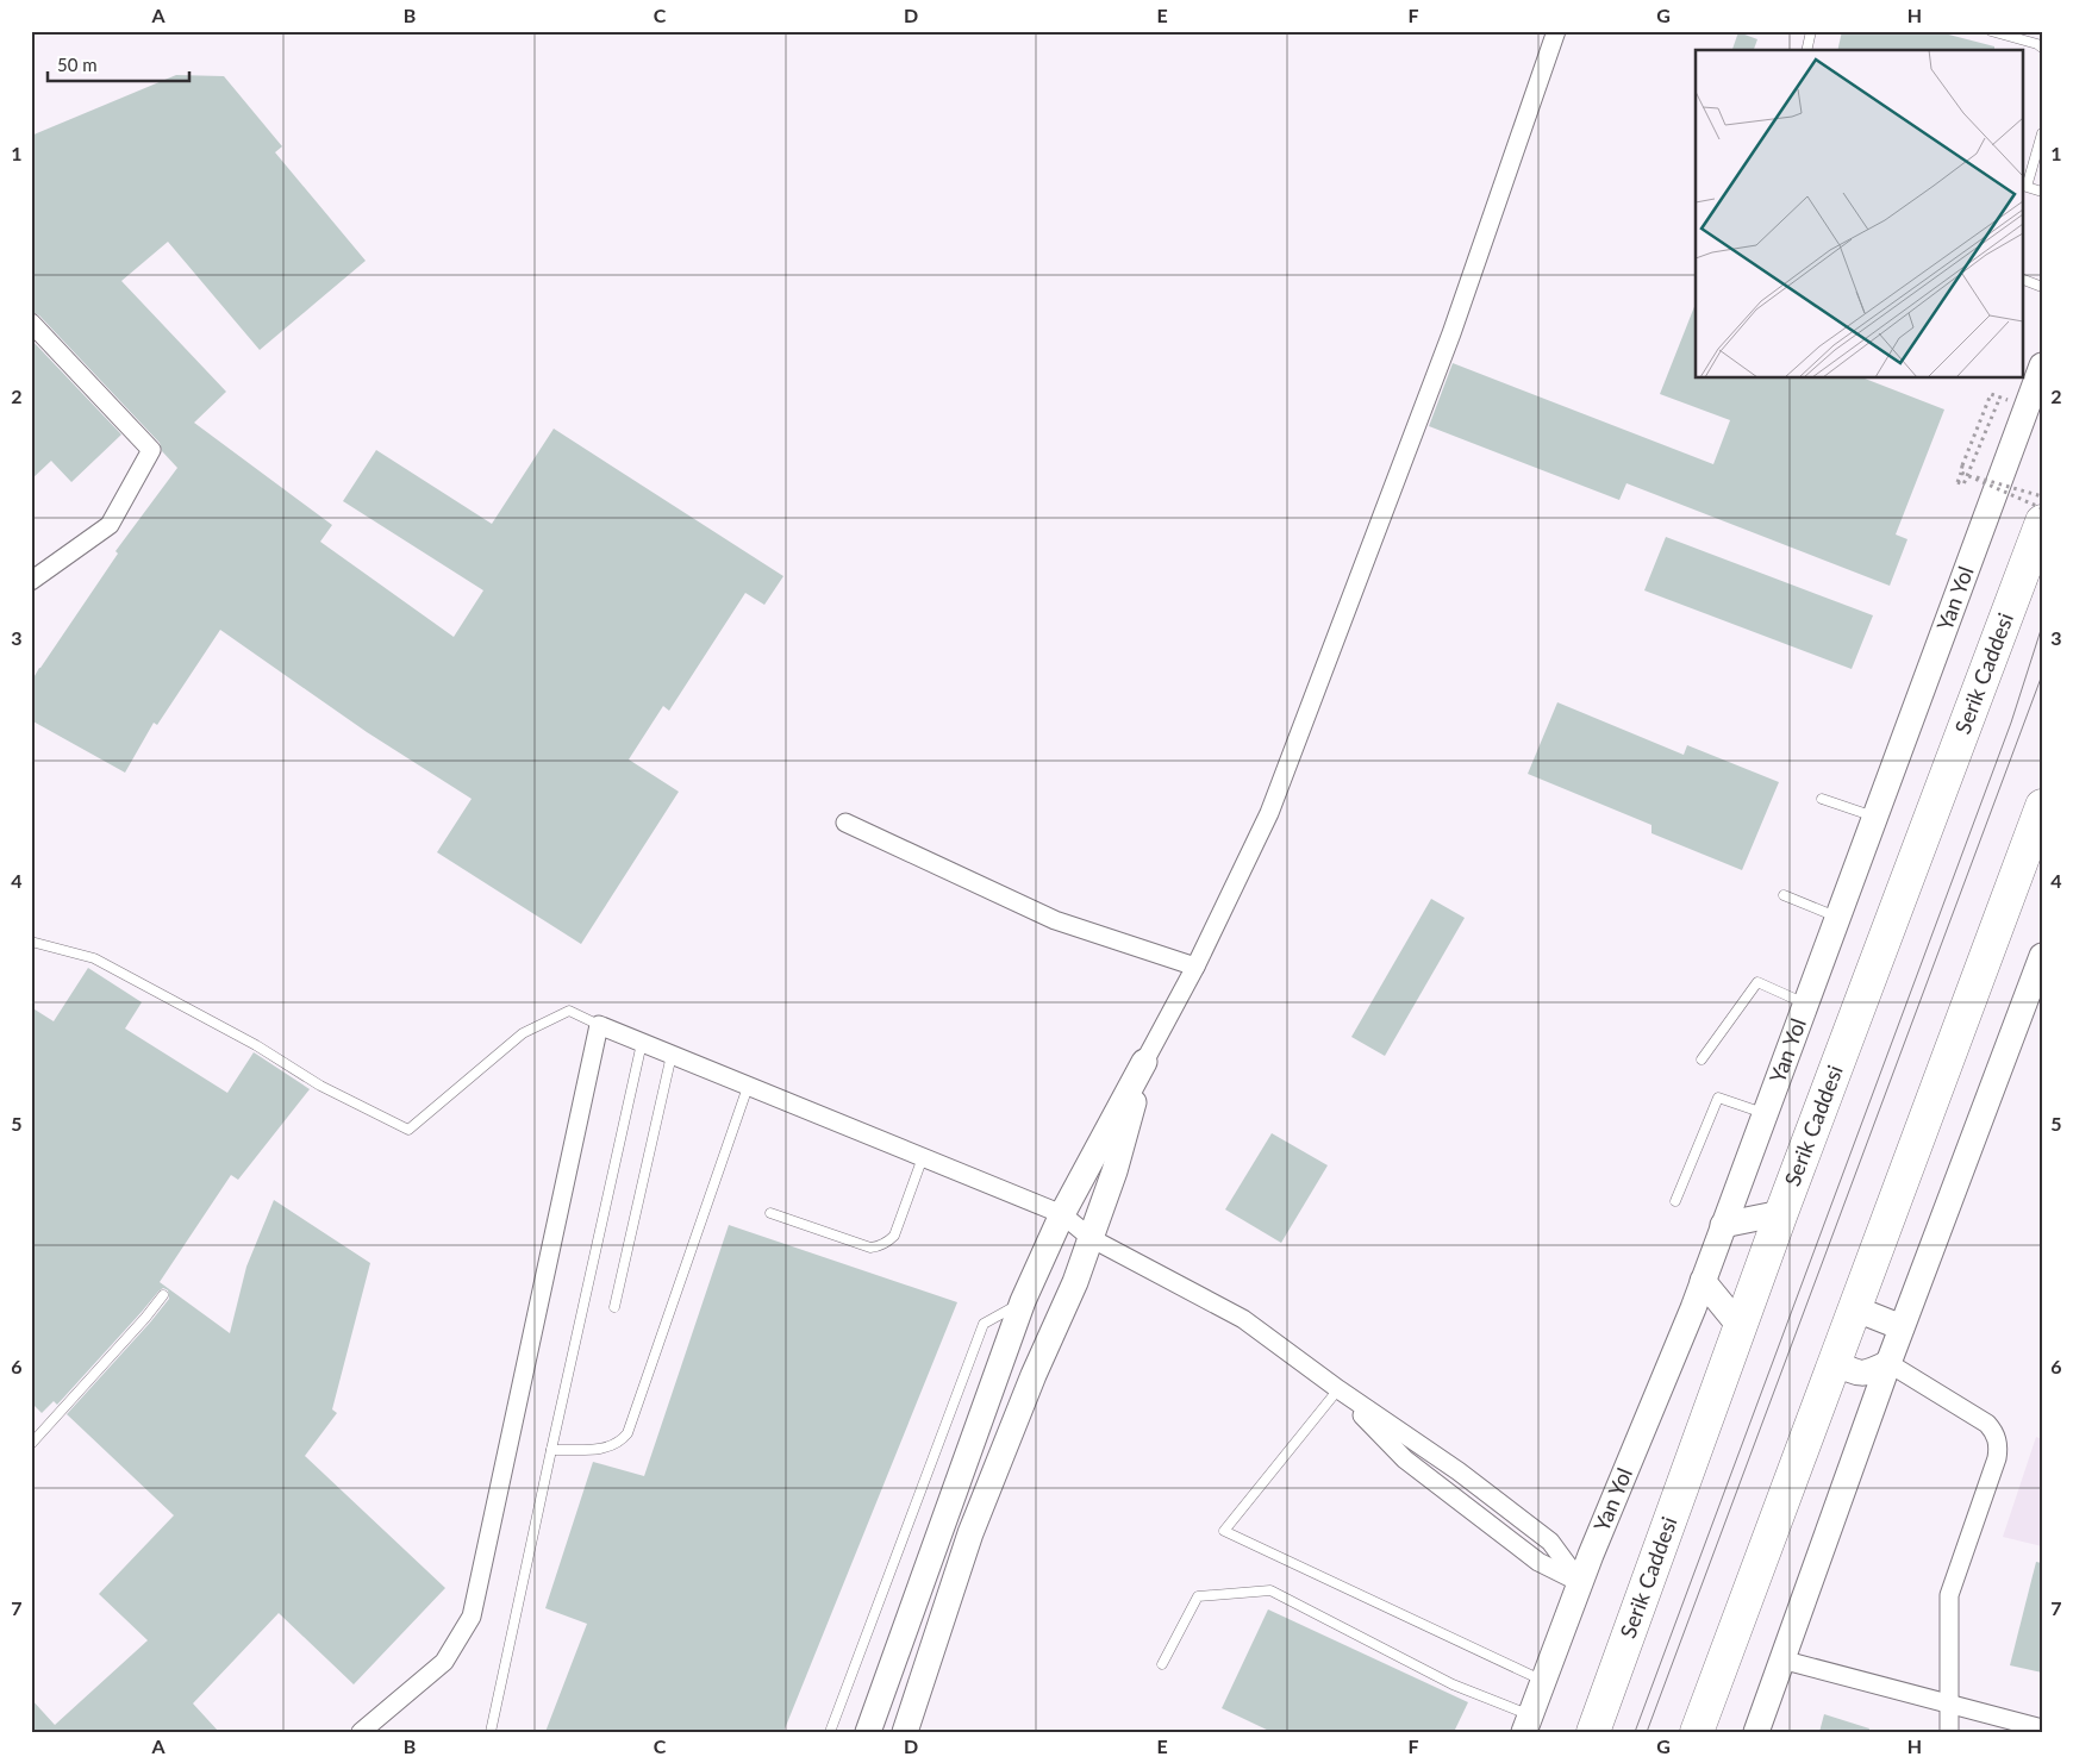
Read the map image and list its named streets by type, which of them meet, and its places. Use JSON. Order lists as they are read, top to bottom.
{
  "streets": {
    "highway": ["Serik Caddesi"],
    "street": ["Yan Yol"]
  },
  "scale_bar": "50 m",
  "grid": {
    "columns": [
      "A",
      "B",
      "C",
      "D",
      "E",
      "F",
      "G",
      "H"
    ],
    "rows": [
      "1",
      "2",
      "3",
      "4",
      "5",
      "6",
      "7"
    ]
  }
}
